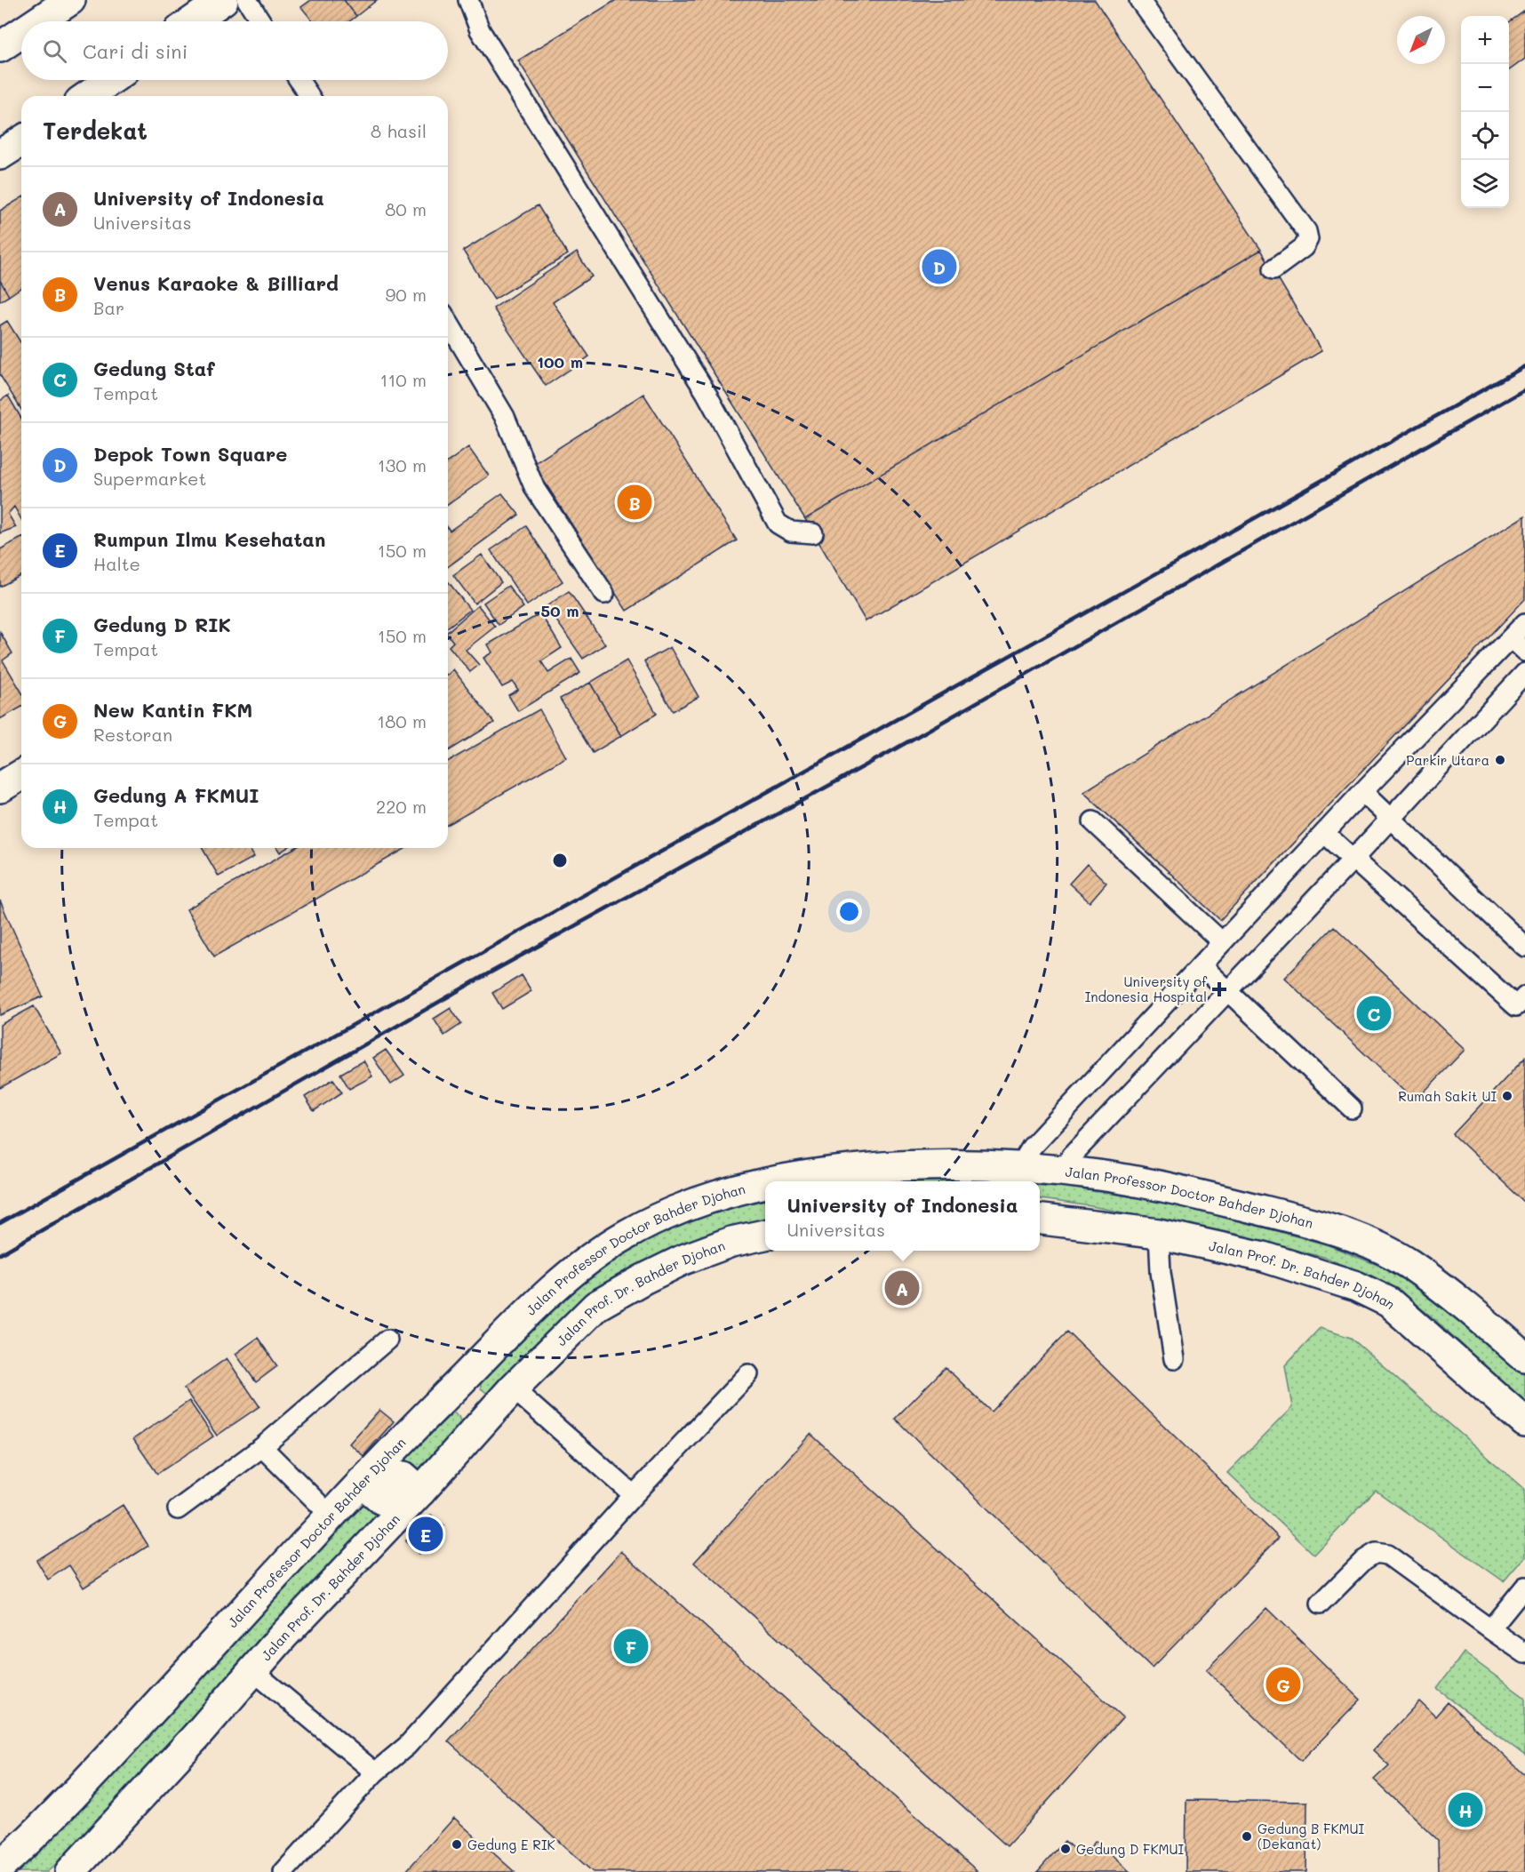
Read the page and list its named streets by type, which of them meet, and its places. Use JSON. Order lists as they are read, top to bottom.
{
  "streets": {
    "street": ["Jalan Professor Doctor Bahder Djohan", "Jalan Prof. Dr. Bahder Djohan"]
  },
  "places": {
    "other": [
      "Parkir Utara",
      "Rumah Sakit UI",
      "Gedung B FKMUI (Dekanat)",
      "Gedung E RIK",
      "Gedung D FKMUI"
    ],
    "health": ["University of Indonesia Hospital"]
  },
  "north": "bottom left",
  "page": {
    "map_buttons": ["+", "−"],
    "search": "Cari di sini",
    "heading": ["Terdekat", "8 hasil"],
    "list": [
      {
        "mark": "A",
        "name": "University of Indonesia",
        "note": "Universitas",
        "value": "80 m"
      },
      {
        "mark": "B",
        "name": "Venus Karaoke & Billiard",
        "note": "Bar",
        "value": "90 m"
      },
      {
        "mark": "C",
        "name": "Gedung Staf",
        "note": "Tempat",
        "value": "110 m"
      },
      {
        "mark": "D",
        "name": "Depok Town Square",
        "note": "Supermarket",
        "value": "130 m"
      },
      {
        "mark": "E",
        "name": "Rumpun Ilmu Kesehatan",
        "note": "Halte",
        "value": "150 m"
      },
      {
        "mark": "F",
        "name": "Gedung D RIK",
        "note": "Tempat",
        "value": "150 m"
      },
      {
        "mark": "G",
        "name": "New Kantin FKM",
        "note": "Restoran",
        "value": "180 m"
      },
      {
        "mark": "H",
        "name": "Gedung A FKMUI",
        "note": "Tempat",
        "value": "220 m"
      }
    ],
    "pins": [
      "D",
      "B",
      "C",
      "A",
      "E",
      "F",
      "G",
      "H"
    ],
    "popup": ["University of Indonesia", "Universitas"]
  },
  "rings": ["100 m", "50 m"]
}
